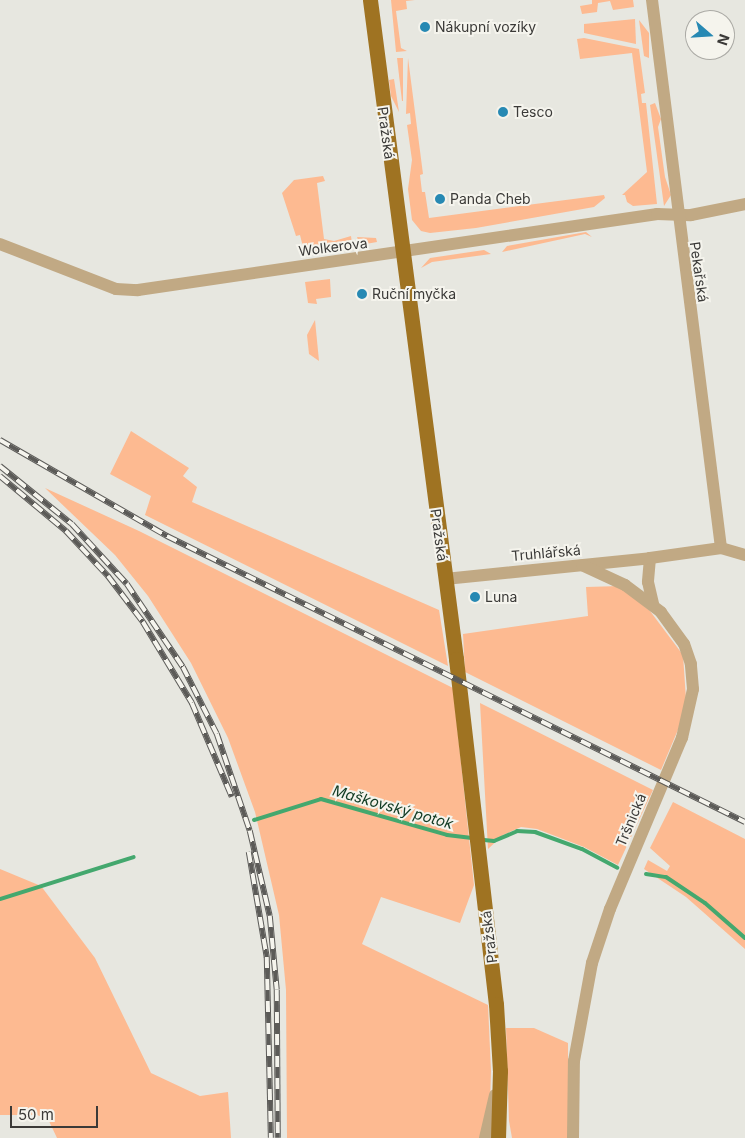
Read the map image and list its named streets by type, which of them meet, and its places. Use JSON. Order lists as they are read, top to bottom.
{
  "streets": {
    "main road": ["Pražská"],
    "street": [
      "Wolkerova",
      "Pekařská",
      "Truhlářská",
      "Tršnická"
    ]
  },
  "crossings": [
    ["Pražská", "Wolkerova"],
    ["Pražská", "Truhlářská"],
    ["Wolkerova", "Pekařská"],
    ["Pekařská", "Truhlářská"],
    ["Truhlářská", "Tršnická"]
  ],
  "water": ["Maškovský potok"],
  "places": [
    "Nákupní vozíky",
    "Tesco",
    "Panda Cheb",
    "Ruční myčka",
    "Luna"
  ],
  "scale_bar": "50 m",
  "north": "right"
}
